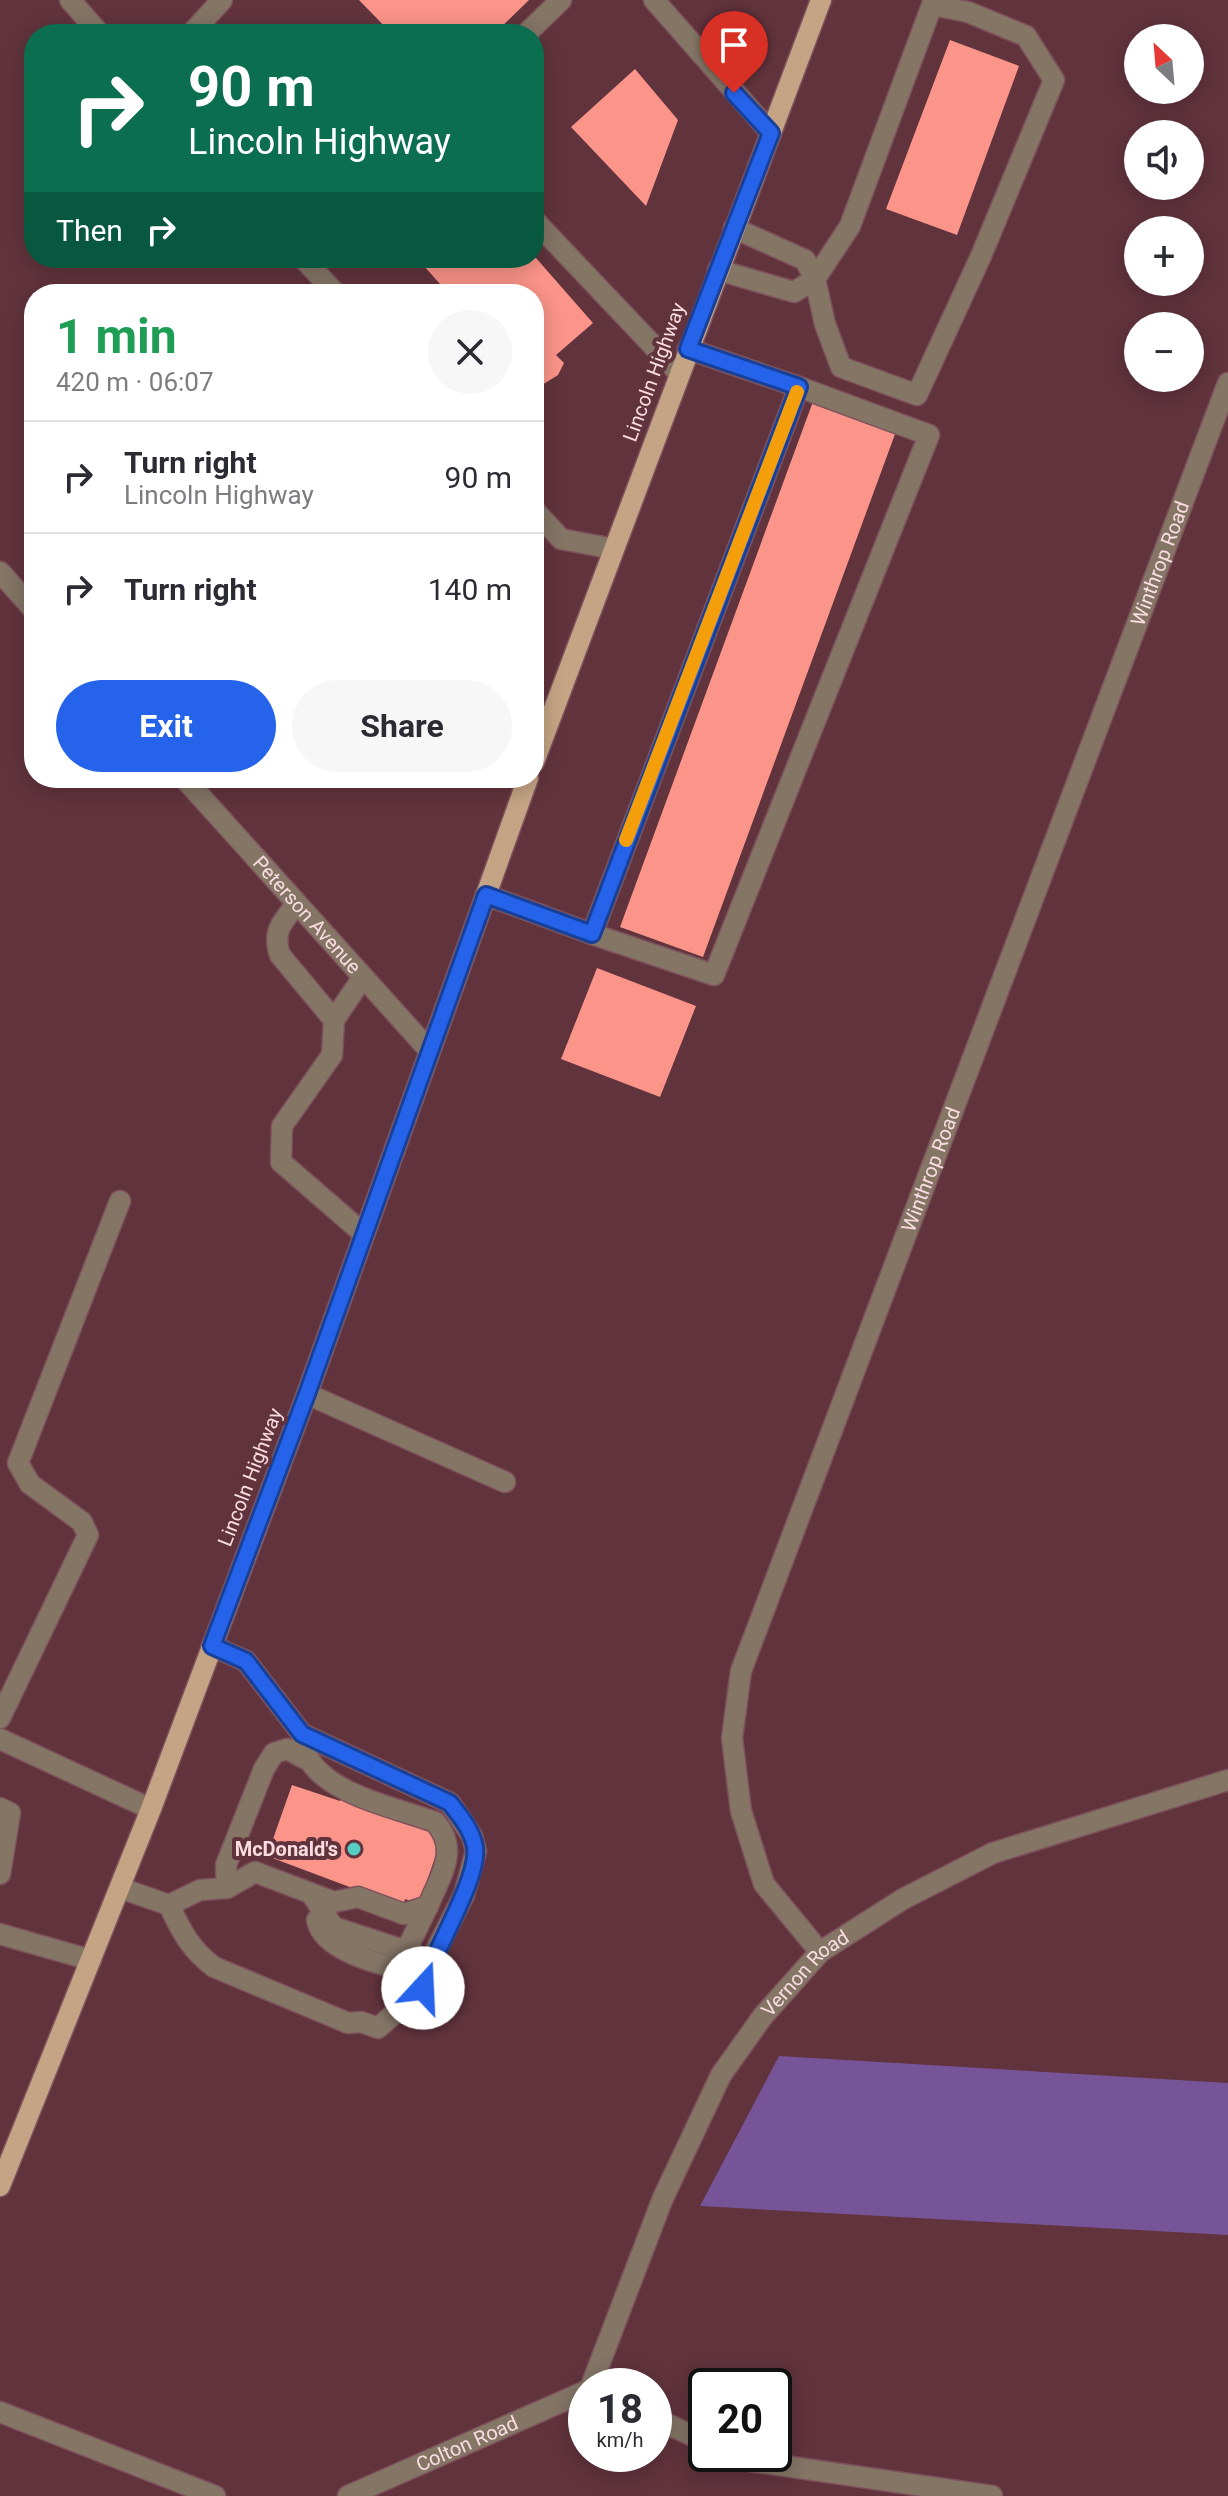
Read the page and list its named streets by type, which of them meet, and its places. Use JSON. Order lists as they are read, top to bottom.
{
  "streets": {
    "main road": ["Lincoln Highway"],
    "street": [
      "Winthrop Road",
      "Peterson Avenue",
      "Vernon Road",
      "Colton Road"
    ]
  },
  "crossings": [
    ["Lincoln Highway", "Peterson Avenue"],
    ["Winthrop Road", "Vernon Road"]
  ],
  "places": ["McDonald's"],
  "north": "top left",
  "page": {
    "map_buttons": ["+", "−"],
    "turn": ["90 m", "Lincoln Highway"],
    "then": "Then",
    "heading": ["1 min", "420 m · 06:07"],
    "list": [
      {
        "name": "Turn right",
        "note": "Lincoln Highway",
        "value": "90 m"
      },
      {
        "name": "Turn right",
        "value": "140 m"
      }
    ],
    "buttons": ["Exit", "Share"],
    "speed": "18 km/h",
    "limit": "20"
  }
}
